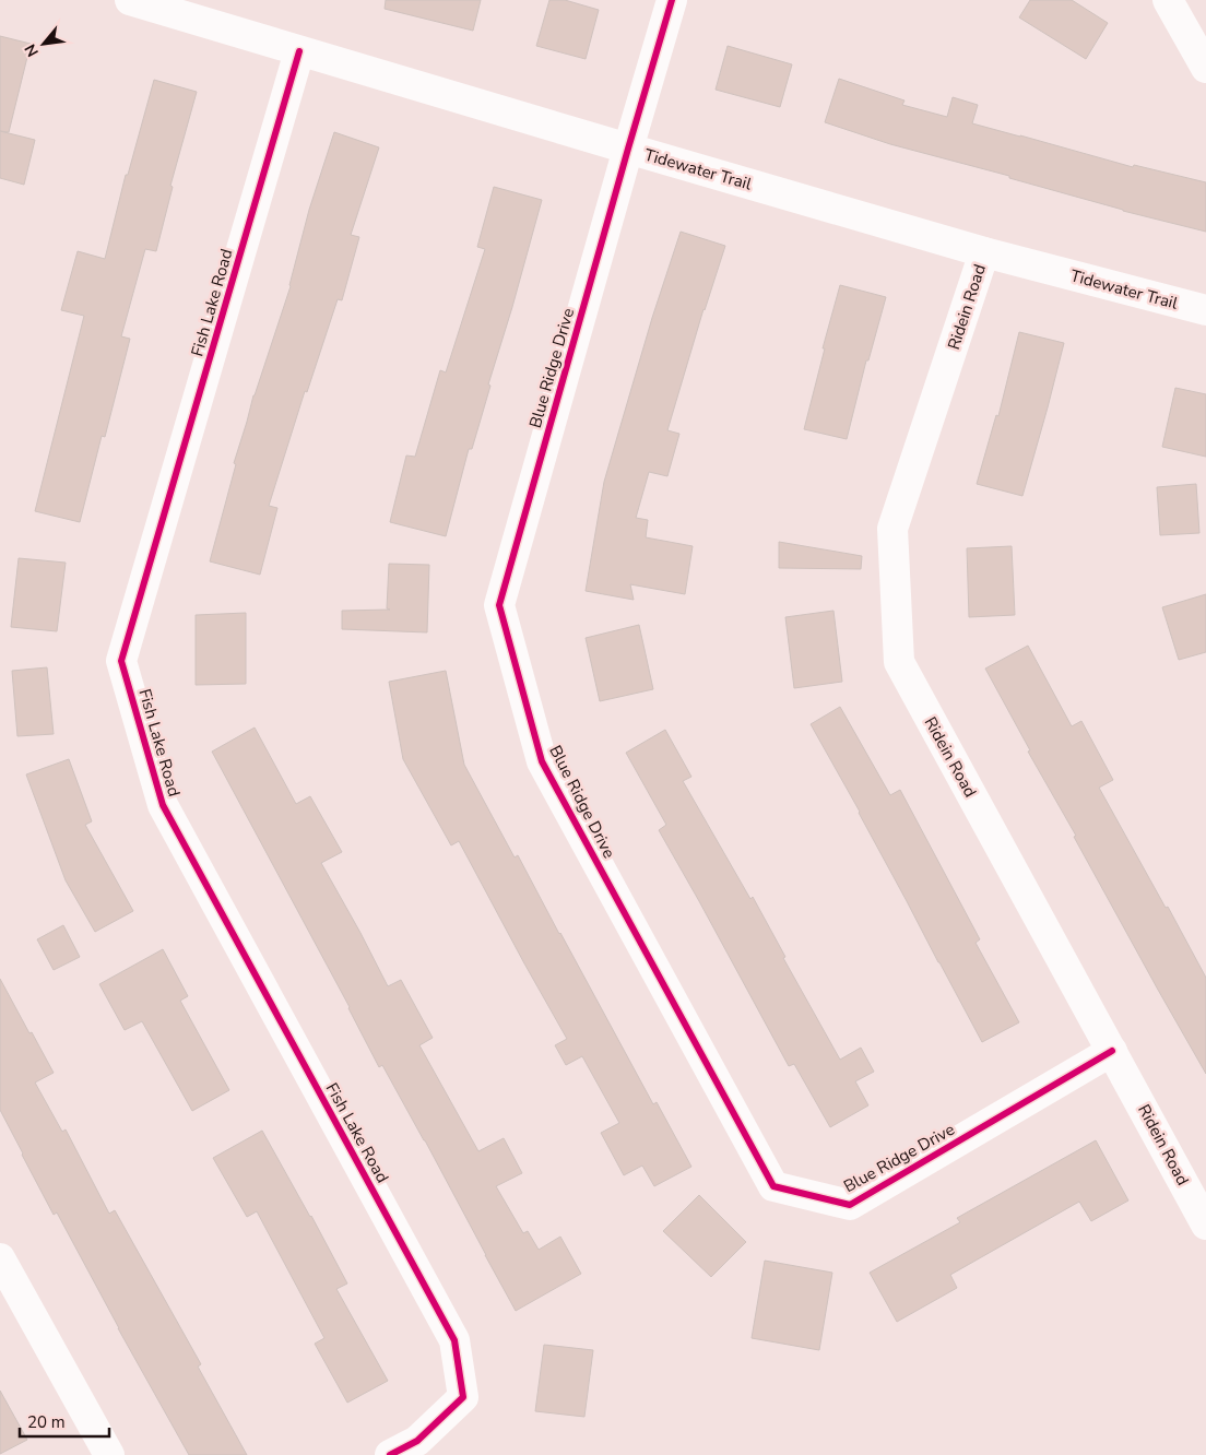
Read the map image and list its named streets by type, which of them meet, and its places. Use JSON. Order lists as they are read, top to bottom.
{
  "streets": {
    "street": [
      "Tidewater Trail",
      "Fish Lake Road",
      "Ridein Road",
      "Blue Ridge Drive"
    ]
  },
  "crossings": [
    ["Tidewater Trail", "Fish Lake Road"],
    ["Tidewater Trail", "Ridein Road"],
    ["Tidewater Trail", "Blue Ridge Drive"],
    ["Ridein Road", "Blue Ridge Drive"]
  ],
  "scale_bar": "20 m",
  "north": "bottom left"
}
